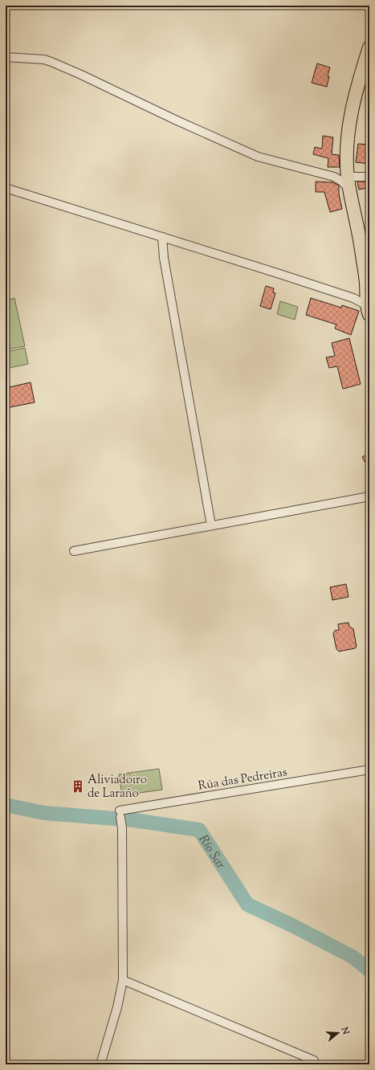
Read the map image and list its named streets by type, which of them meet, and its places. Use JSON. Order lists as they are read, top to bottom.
{
  "streets": {
    "street": ["Rúa das Pedreiras"]
  },
  "water": ["Río Sar"],
  "places": {
    "building": ["Aliviadoiro de Laraño"]
  },
  "north": "right"
}
